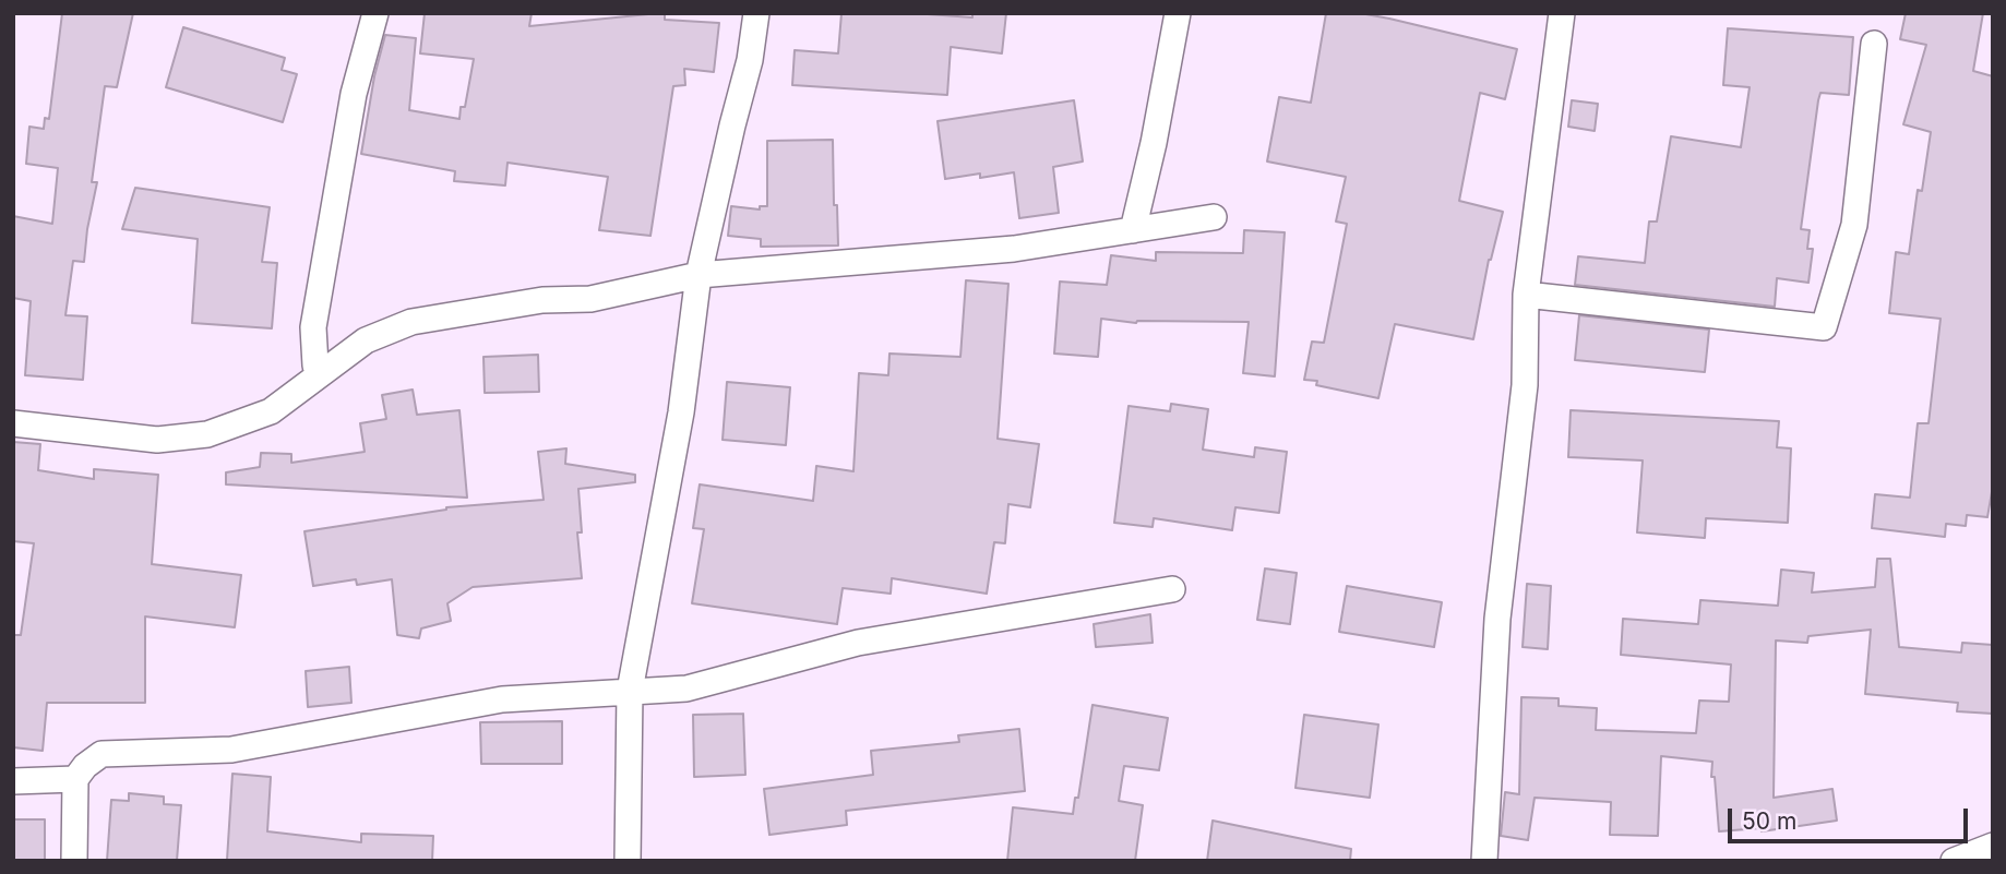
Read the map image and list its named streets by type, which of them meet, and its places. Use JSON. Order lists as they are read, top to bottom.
{
  "scale_bar": "50 m"
}
